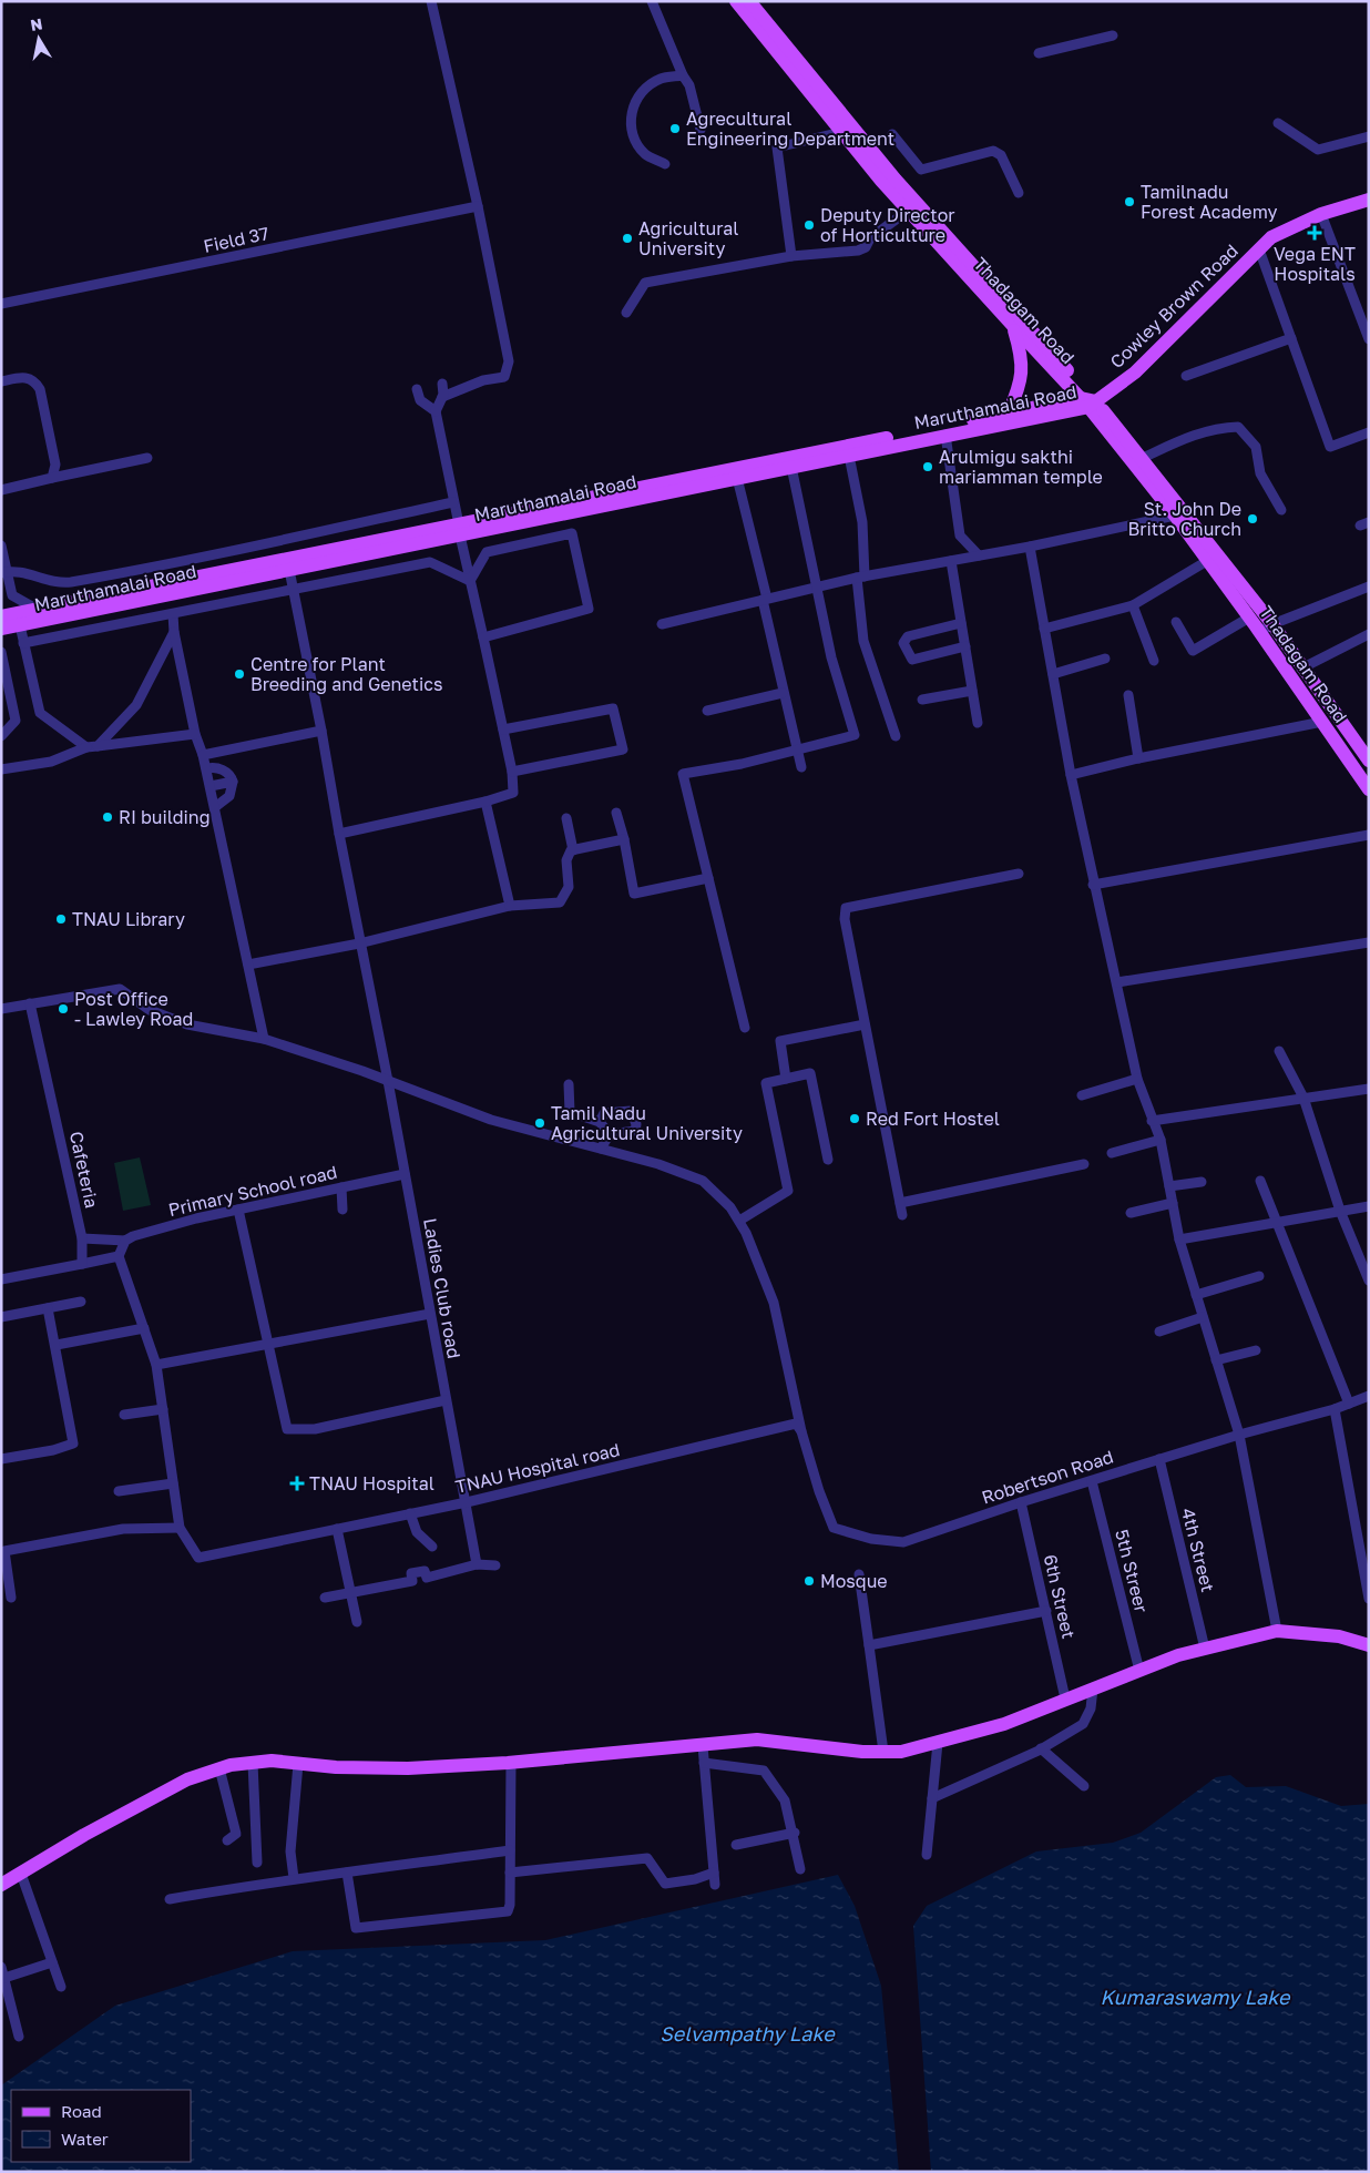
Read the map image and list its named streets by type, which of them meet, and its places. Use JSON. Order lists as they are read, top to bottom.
{
  "streets": {
    "main road": ["Cowley Brown Road", "Thadagam Road", "Maruthamalai Road"],
    "street": [
      "Field 37",
      "Cafeteria",
      "Primary School road",
      "Ladies Club road",
      "TNAU Hospital road",
      "Robertson Road",
      "4th Street",
      "5th Streer",
      "6th Street"
    ]
  },
  "crossings": [
    ["Cowley Brown Road", "Thadagam Road"],
    ["Cowley Brown Road", "Maruthamalai Road"],
    ["Thadagam Road", "Maruthamalai Road"],
    ["Maruthamalai Road", "Ladies Club road"],
    ["Primary School road", "Ladies Club road"],
    ["Ladies Club road", "TNAU Hospital road"],
    ["TNAU Hospital road", "Robertson Road"],
    ["Robertson Road", "4th Street"],
    ["Robertson Road", "5th Streer"],
    ["Robertson Road", "6th Street"]
  ],
  "water": ["Kumaraswamy Lake", "Selvampathy Lake"],
  "places": {
    "other": [
      "Agrecultural Engineering Department",
      "Tamilnadu Forest Academy",
      "Deputy Director of Horticulture",
      "Agricultural University",
      "Arulmigu sakthi mariamman temple",
      "St. John De Britto Church",
      "Centre for Plant Breeding and Genetics",
      "RI building",
      "TNAU Library",
      "Post Office - Lawley Road",
      "Red Fort Hostel",
      "Tamil Nadu Agricultural University",
      "Mosque"
    ],
    "health": ["Vega ENT Hospitals", "TNAU Hospital"]
  },
  "legend": ["Road", "Water"],
  "north": "top"
}
